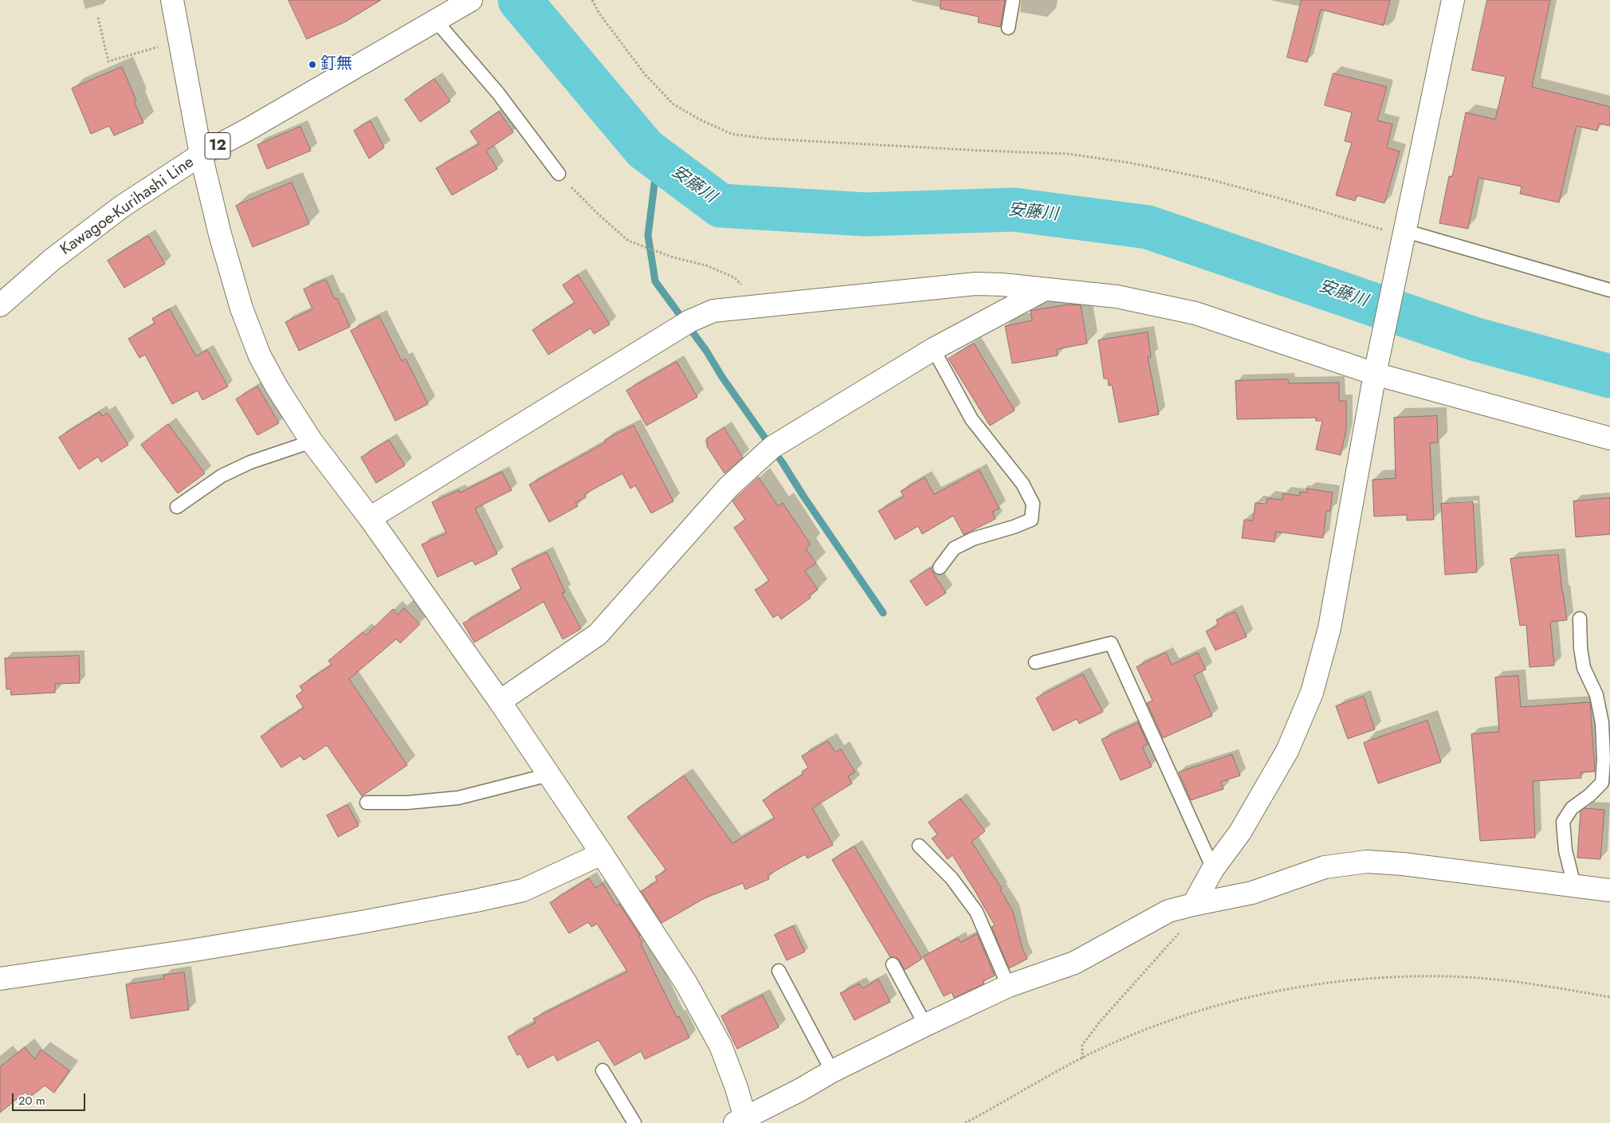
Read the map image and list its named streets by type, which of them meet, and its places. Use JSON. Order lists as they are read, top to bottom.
{
  "streets": {
    "street": ["12", "Kawagoe-Kurihashi Line"]
  },
  "water": ["安藤川"],
  "places": ["釘無"],
  "scale_bar": "20 m"
}
